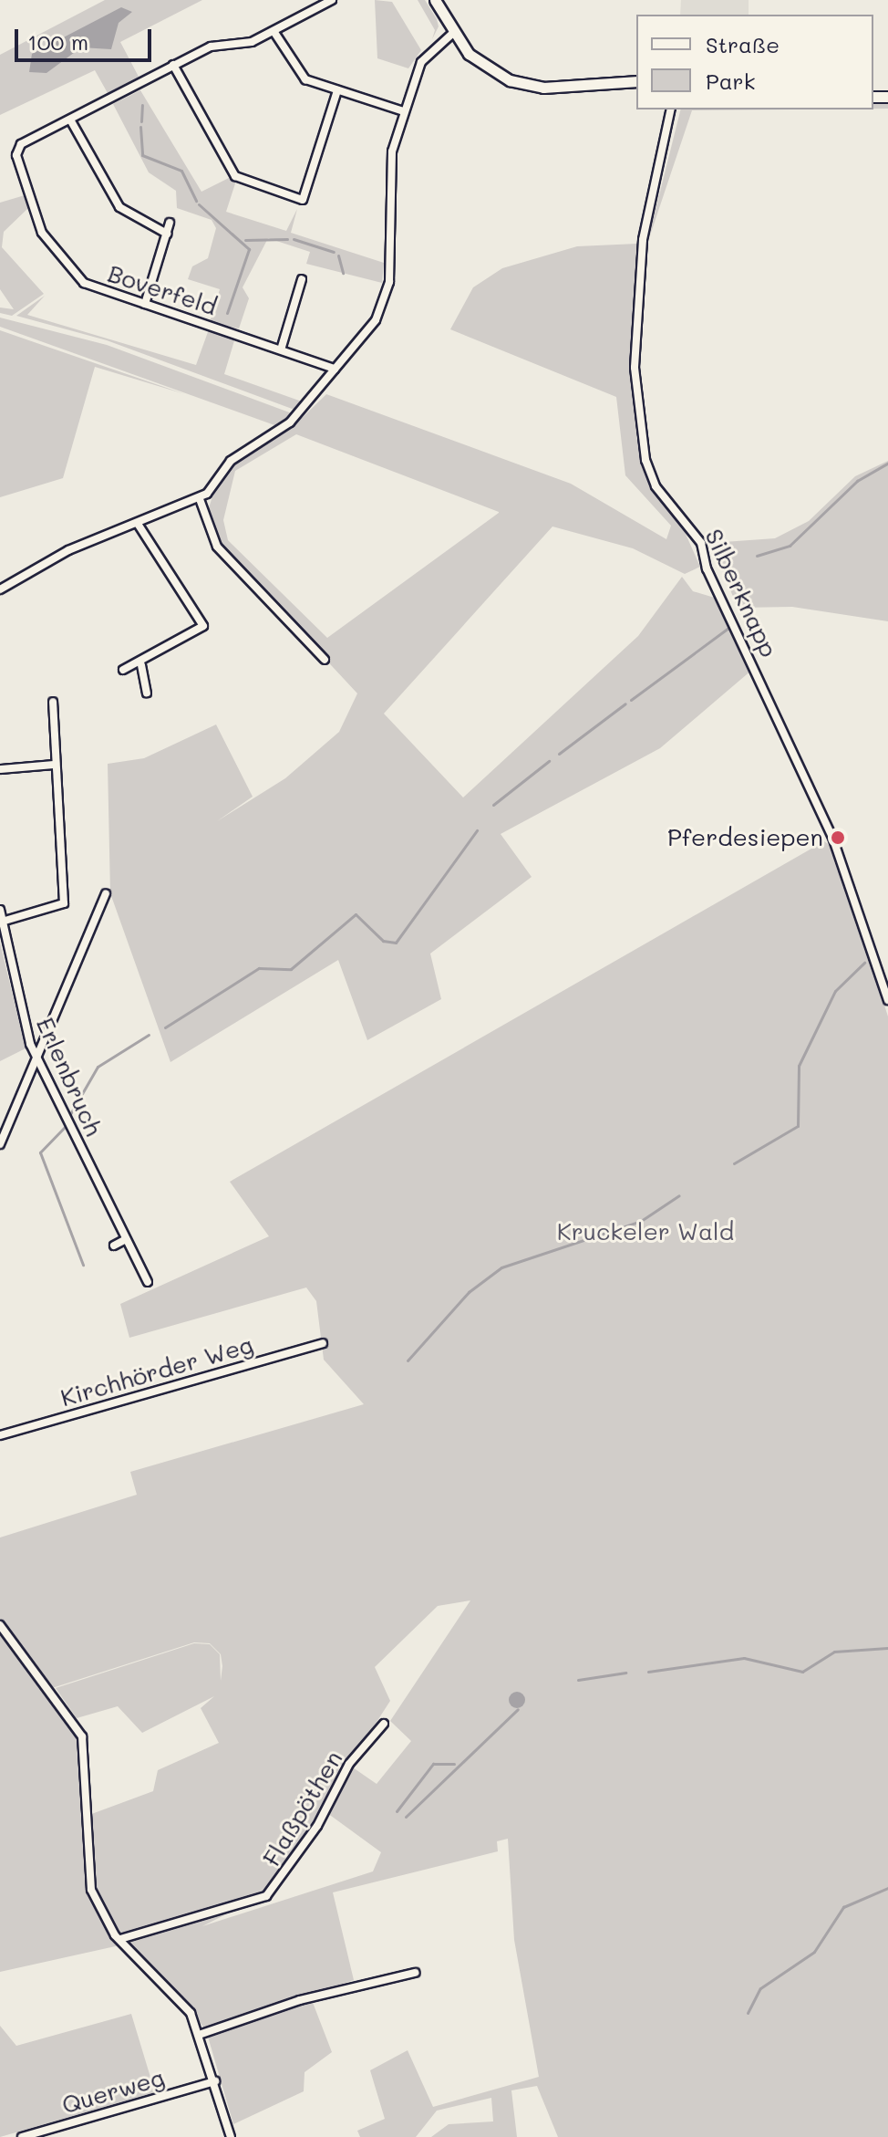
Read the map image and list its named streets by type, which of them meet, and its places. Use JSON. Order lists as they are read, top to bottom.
{
  "streets": {
    "street": [
      "Boverfeld",
      "Silberknapp",
      "Erlenbruch",
      "Kirchhörder Weg",
      "Flaßpöthen",
      "Querweg"
    ]
  },
  "parks": ["Kruckeler Wald"],
  "places": ["Pferdesiepen"],
  "legend": ["Straße", "Park"],
  "scale_bar": "100 m"
}
